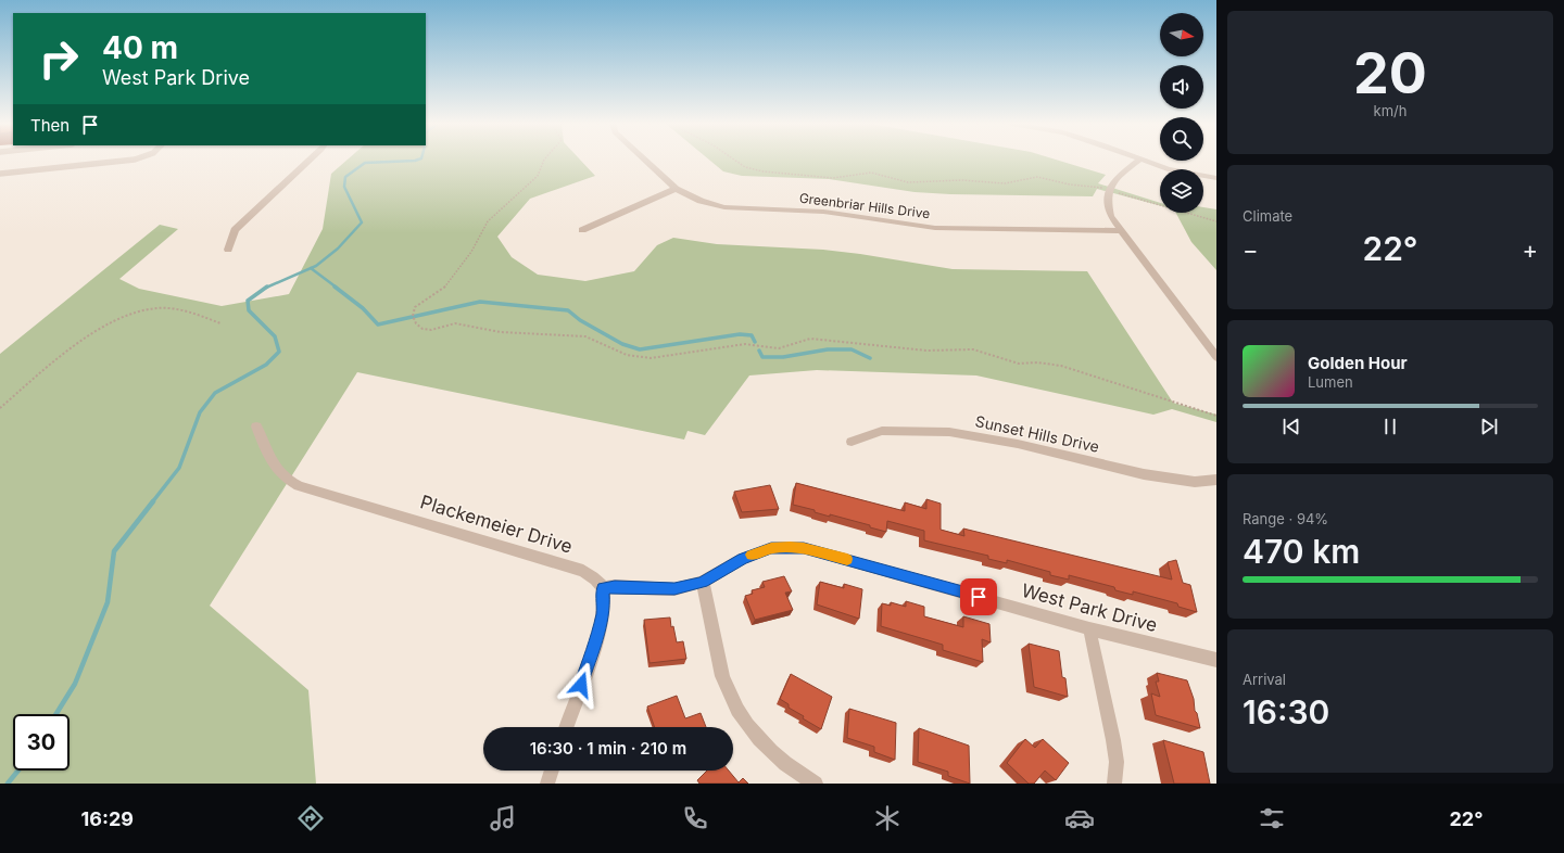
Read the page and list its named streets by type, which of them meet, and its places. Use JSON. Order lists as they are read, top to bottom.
{
  "streets": {
    "street": [
      "Greenbriar Hills Drive",
      "Sunset Hills Drive",
      "Plackemeier Drive",
      "West Park Drive"
    ]
  },
  "crossings": [
    ["Plackemeier Drive", "West Park Drive"]
  ],
  "north": "right",
  "page": {
    "tile": [
      ["20", "km/h"],
      "Climate",
      ["Range · 94%", "470 km"],
      ["Arrival", "16:30"]
    ],
    "turn": ["40 m", "West Park Drive"],
    "then": "Then",
    "heat": ["−", "22°", "+"],
    "song": ["Golden Hour", "Lumen"],
    "limit": "30",
    "trip": "16:30 · 1 min · 210 m",
    "tabs": ["16:29", "22°"]
  }
}
